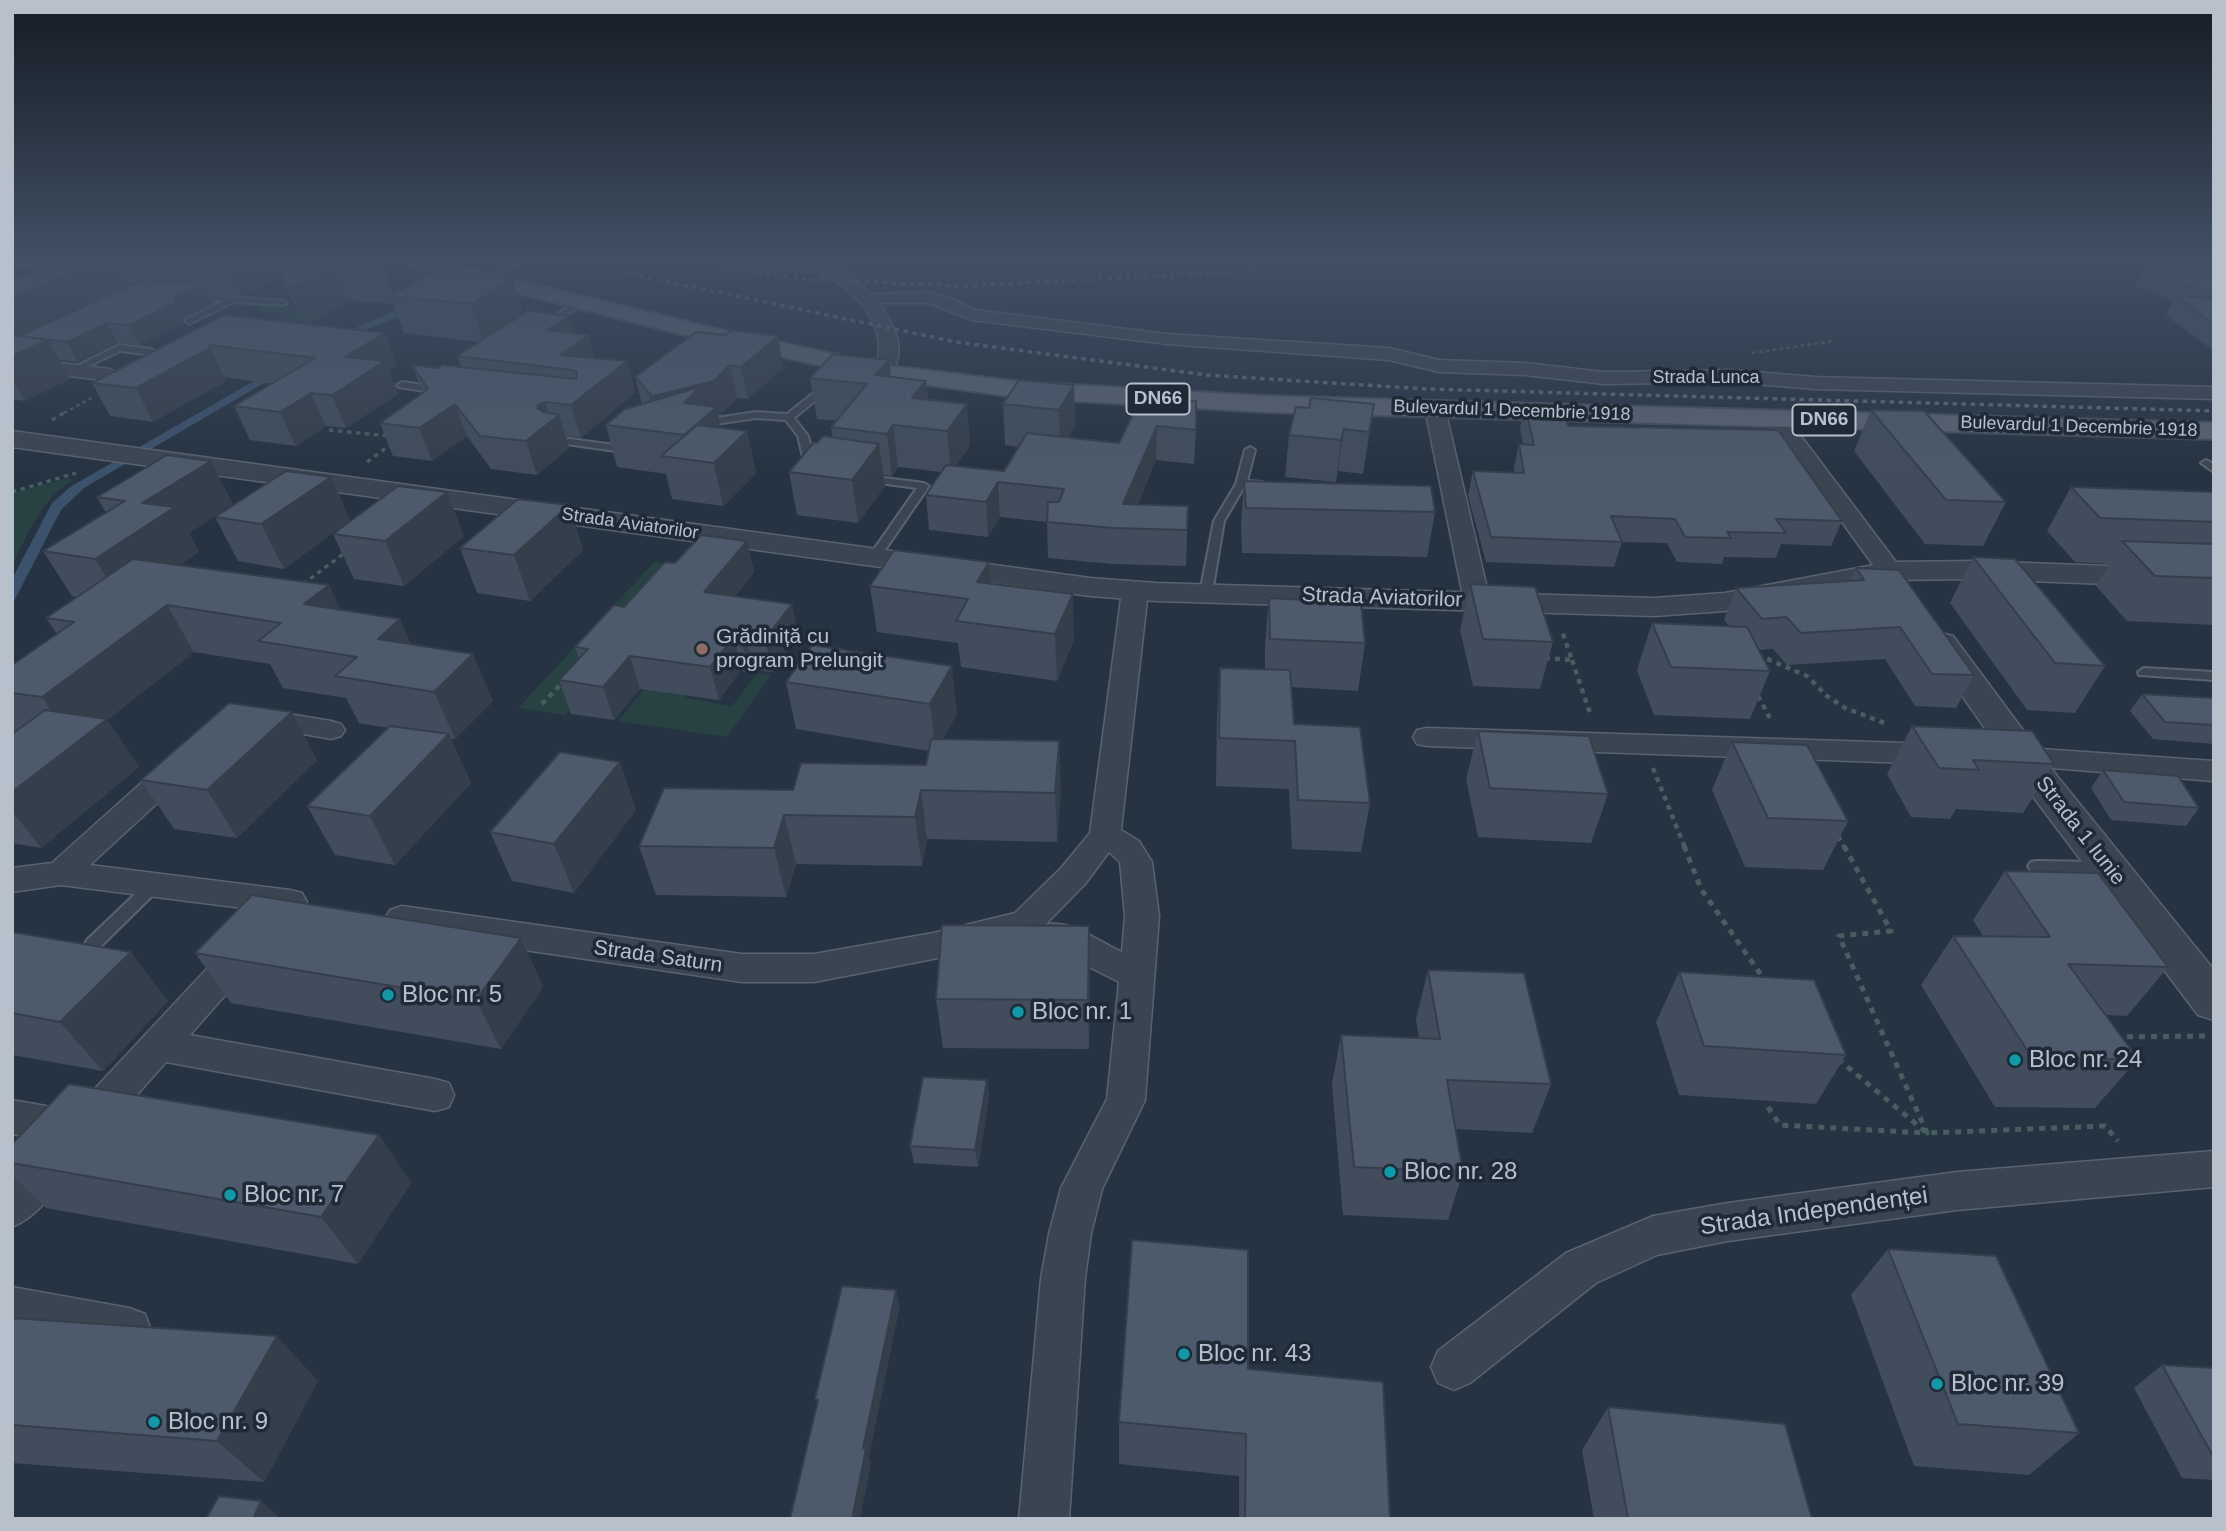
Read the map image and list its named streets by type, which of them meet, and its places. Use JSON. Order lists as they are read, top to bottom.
{
  "streets": {
    "main road": ["DN66", "Bulevardul 1 Decembrie 1918"],
    "street": [
      "Strada Lunca",
      "Strada Aviatorilor",
      "Strada 1 Iunie",
      "Strada Saturn",
      "Strada Independenței"
    ]
  },
  "crossings": [
    ["Bulevardul 1 Decembrie 1918", "Strada 1 Iunie"],
    ["Strada Aviatorilor", "Strada 1 Iunie"]
  ],
  "places": [
    "Grădiniță cu program Prelungit",
    "Bloc nr. 5",
    "Bloc nr. 1",
    "Bloc nr. 24",
    "Bloc nr. 28",
    "Bloc nr. 7",
    "Bloc nr. 43",
    "Bloc nr. 39",
    "Bloc nr. 9"
  ]
}
